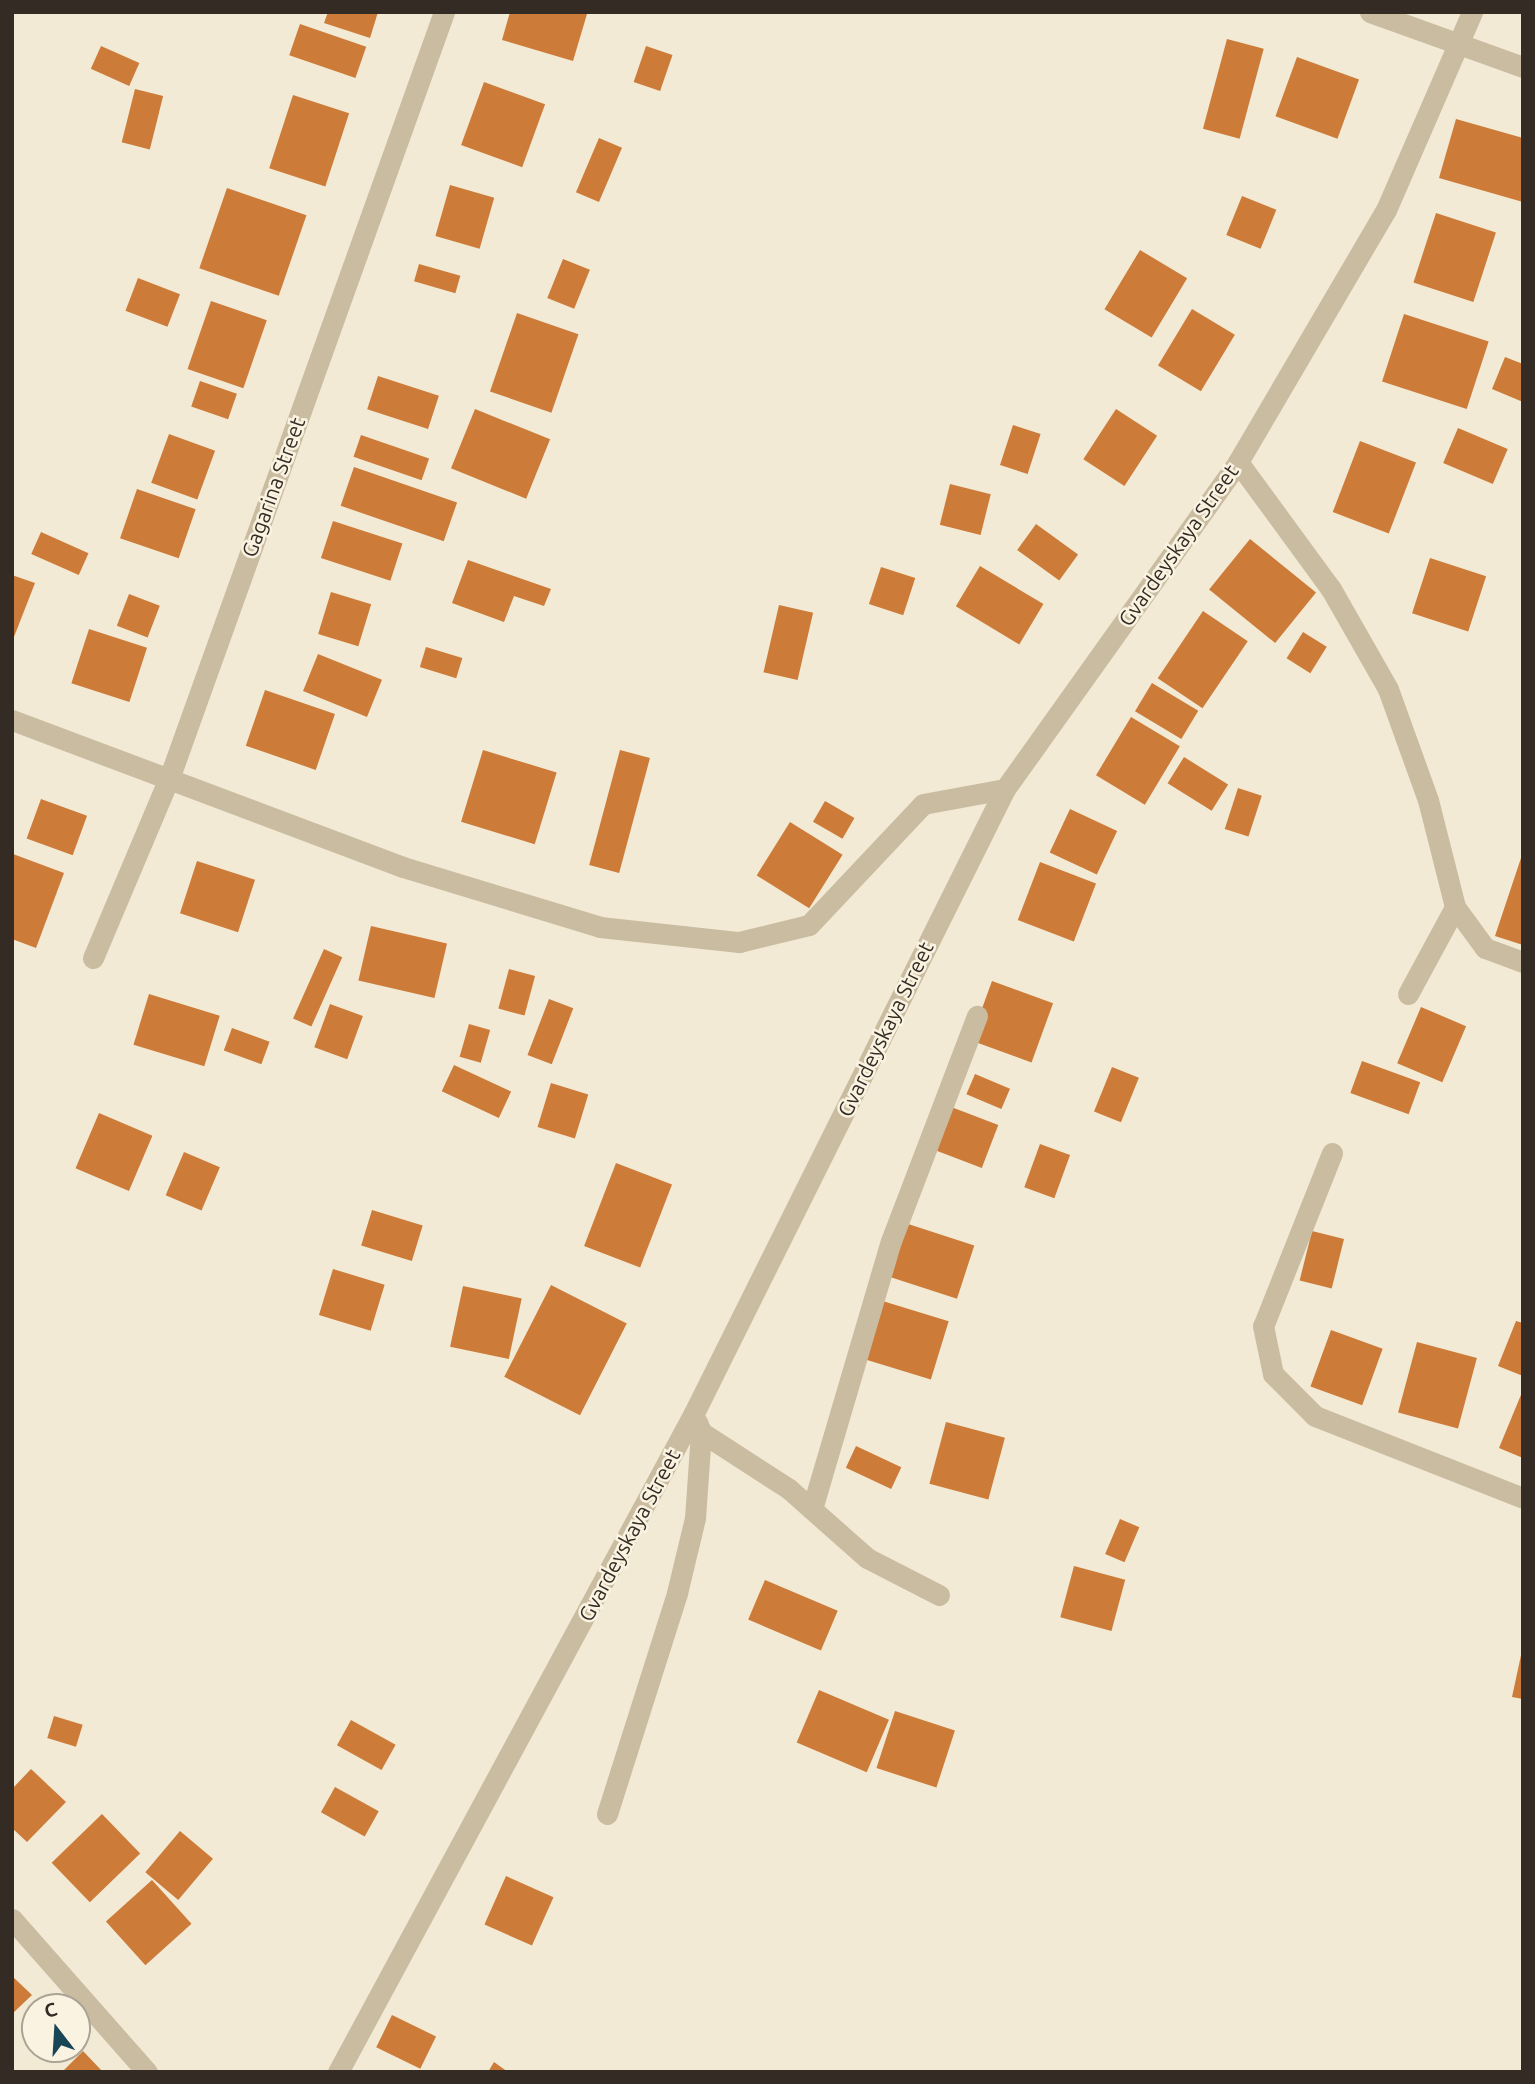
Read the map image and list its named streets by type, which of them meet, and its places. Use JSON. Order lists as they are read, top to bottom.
{
  "streets": {
    "street": ["Gagarina Street", "Gvardeyskaya Street"]
  },
  "north": "top"
}
